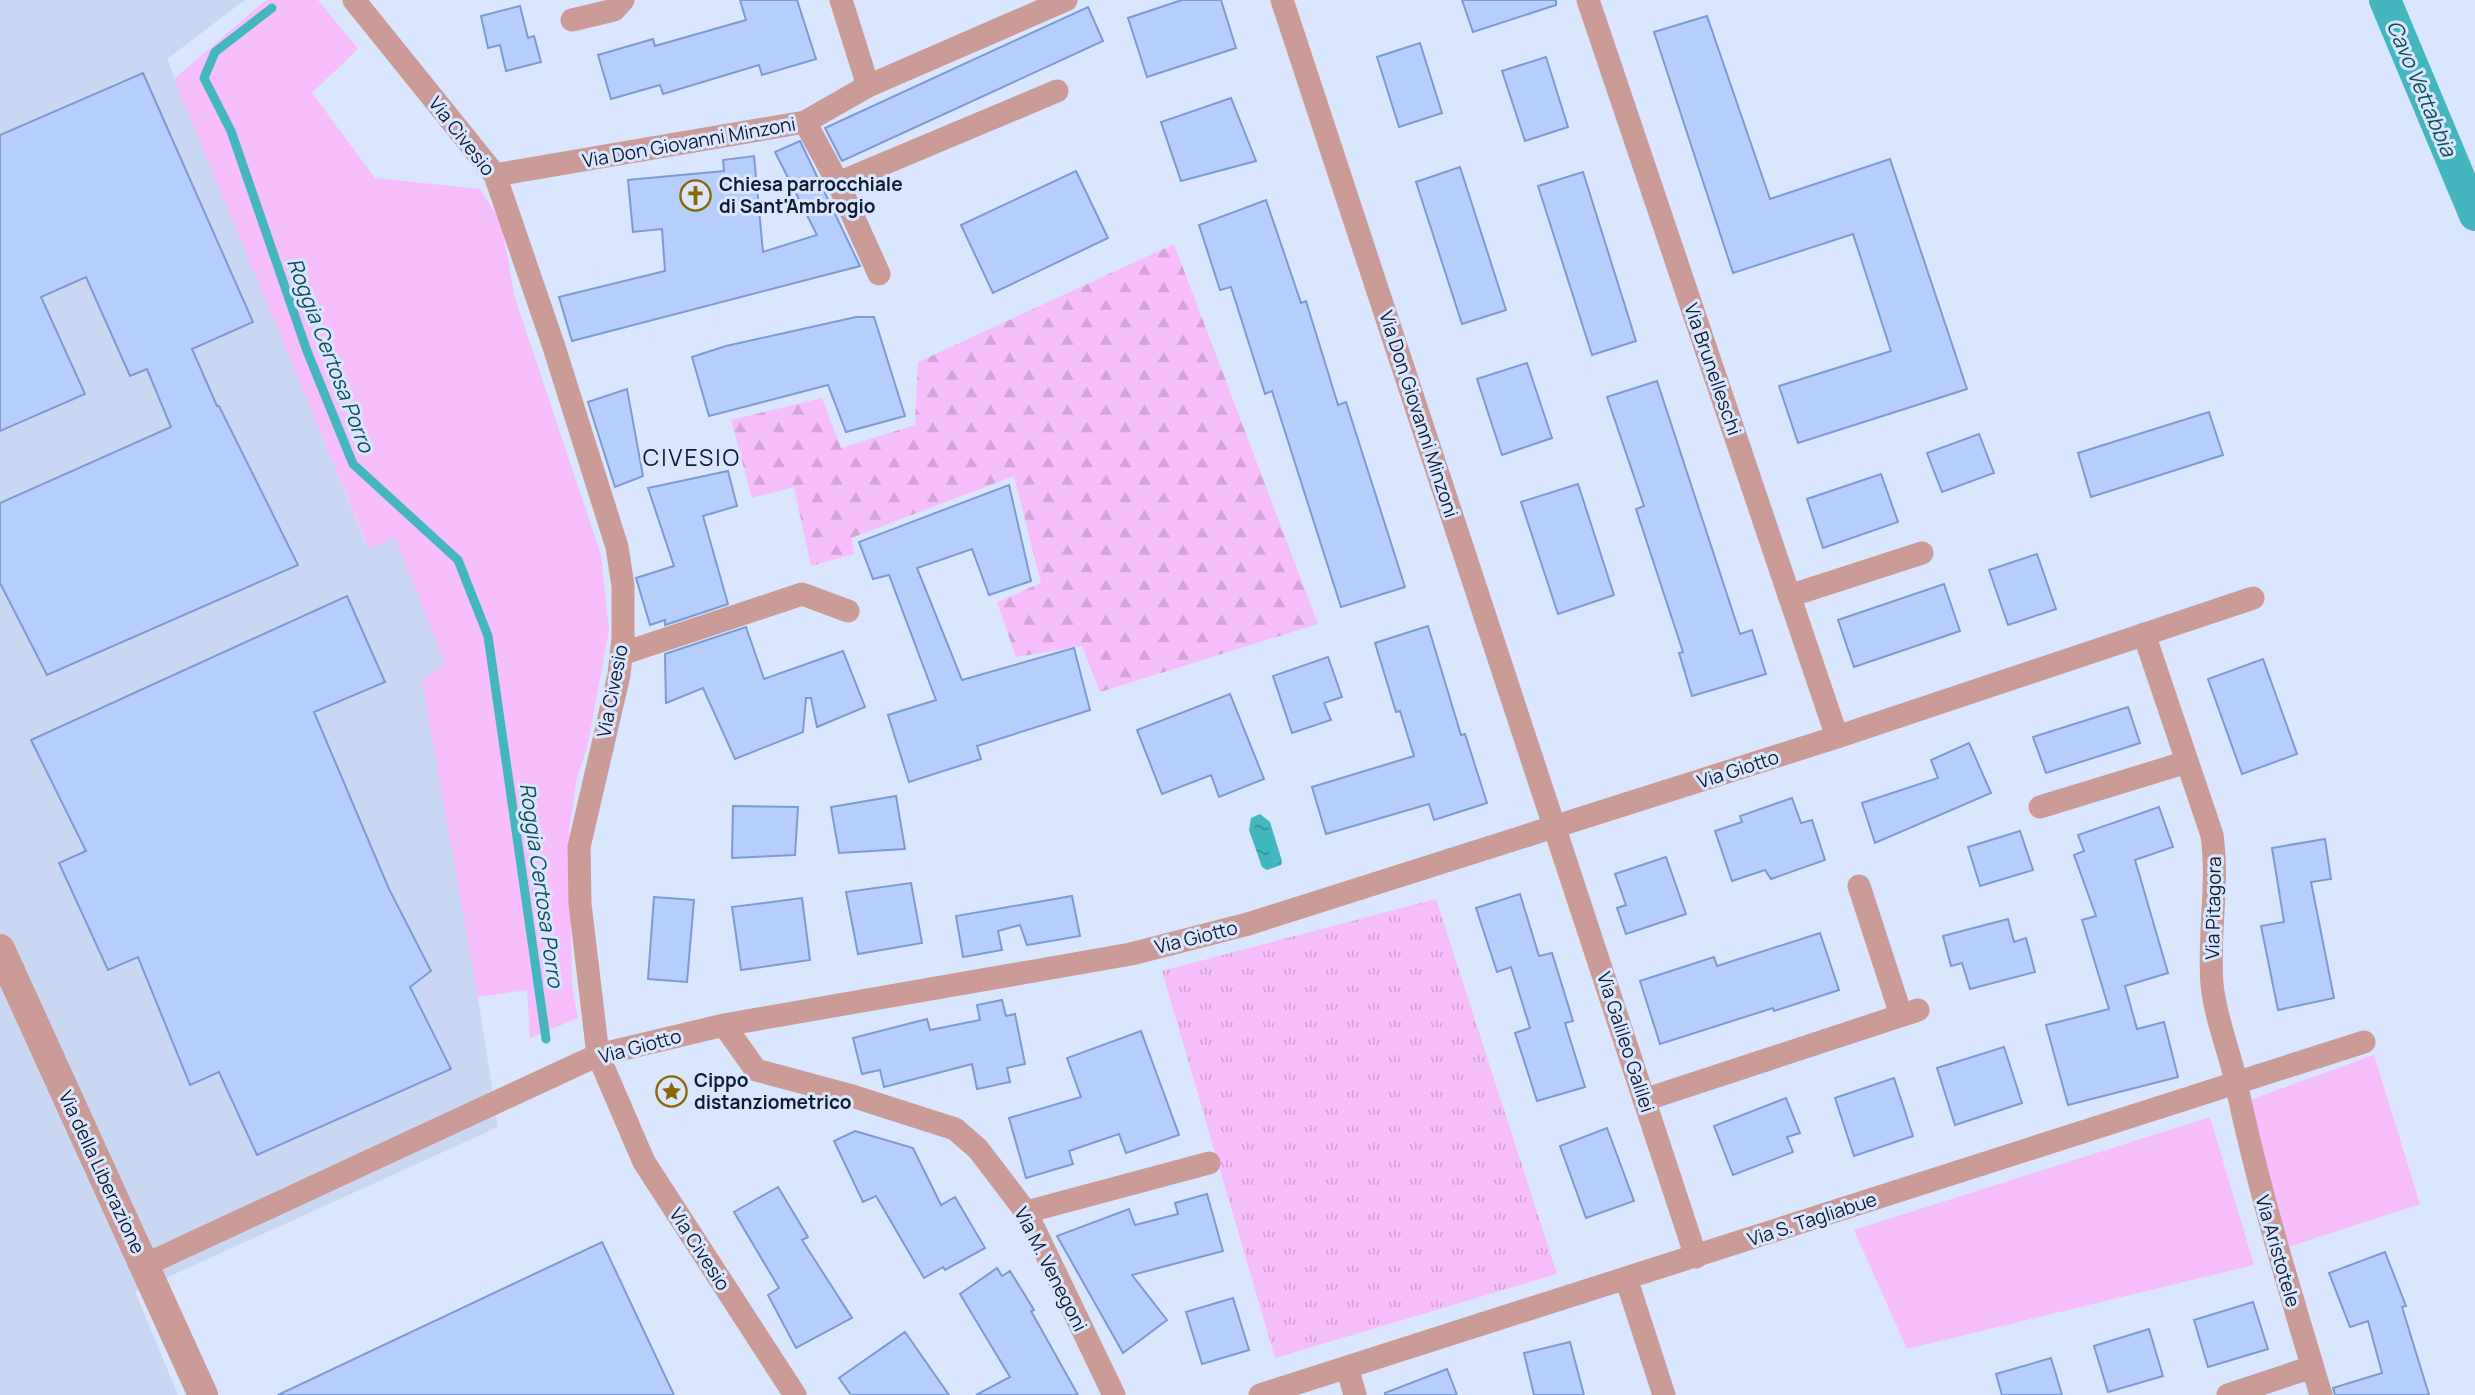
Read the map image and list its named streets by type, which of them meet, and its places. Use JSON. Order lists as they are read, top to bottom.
{
  "streets": {
    "street": [
      "Via Civesio",
      "Via Don Giovanni Minzoni",
      "Via Brunelleschi",
      "Via Giotto",
      "Via Pitagora",
      "Via Galileo Galilei",
      "Via della Liberazione",
      "Via S. Tagliabue",
      "Via Aristotele",
      "Via M. Venegoni"
    ]
  },
  "crossings": [
    ["Via Civesio", "Via Don Giovanni Minzoni"],
    ["Via Civesio", "Via Giotto"],
    ["Via Don Giovanni Minzoni", "Via Giotto"],
    ["Via Don Giovanni Minzoni", "Via Galileo Galilei"],
    ["Via Brunelleschi", "Via Giotto"],
    ["Via Giotto", "Via Pitagora"],
    ["Via Giotto", "Via Galileo Galilei"],
    ["Via Giotto", "Via della Liberazione"],
    ["Via Giotto", "Via M. Venegoni"],
    ["Via Pitagora", "Via S. Tagliabue"],
    ["Via Pitagora", "Via Aristotele"],
    ["Via Galileo Galilei", "Via S. Tagliabue"],
    ["Via S. Tagliabue", "Via Aristotele"]
  ],
  "districts": ["CIVESIO"],
  "water": ["Cavo Vettabbia", "Roggia Certosa Porro"],
  "places": {
    "church": ["Chiesa parrocchiale di Sant'Ambrogio"],
    "place": ["Cippo distanziometrico"]
  }
}
